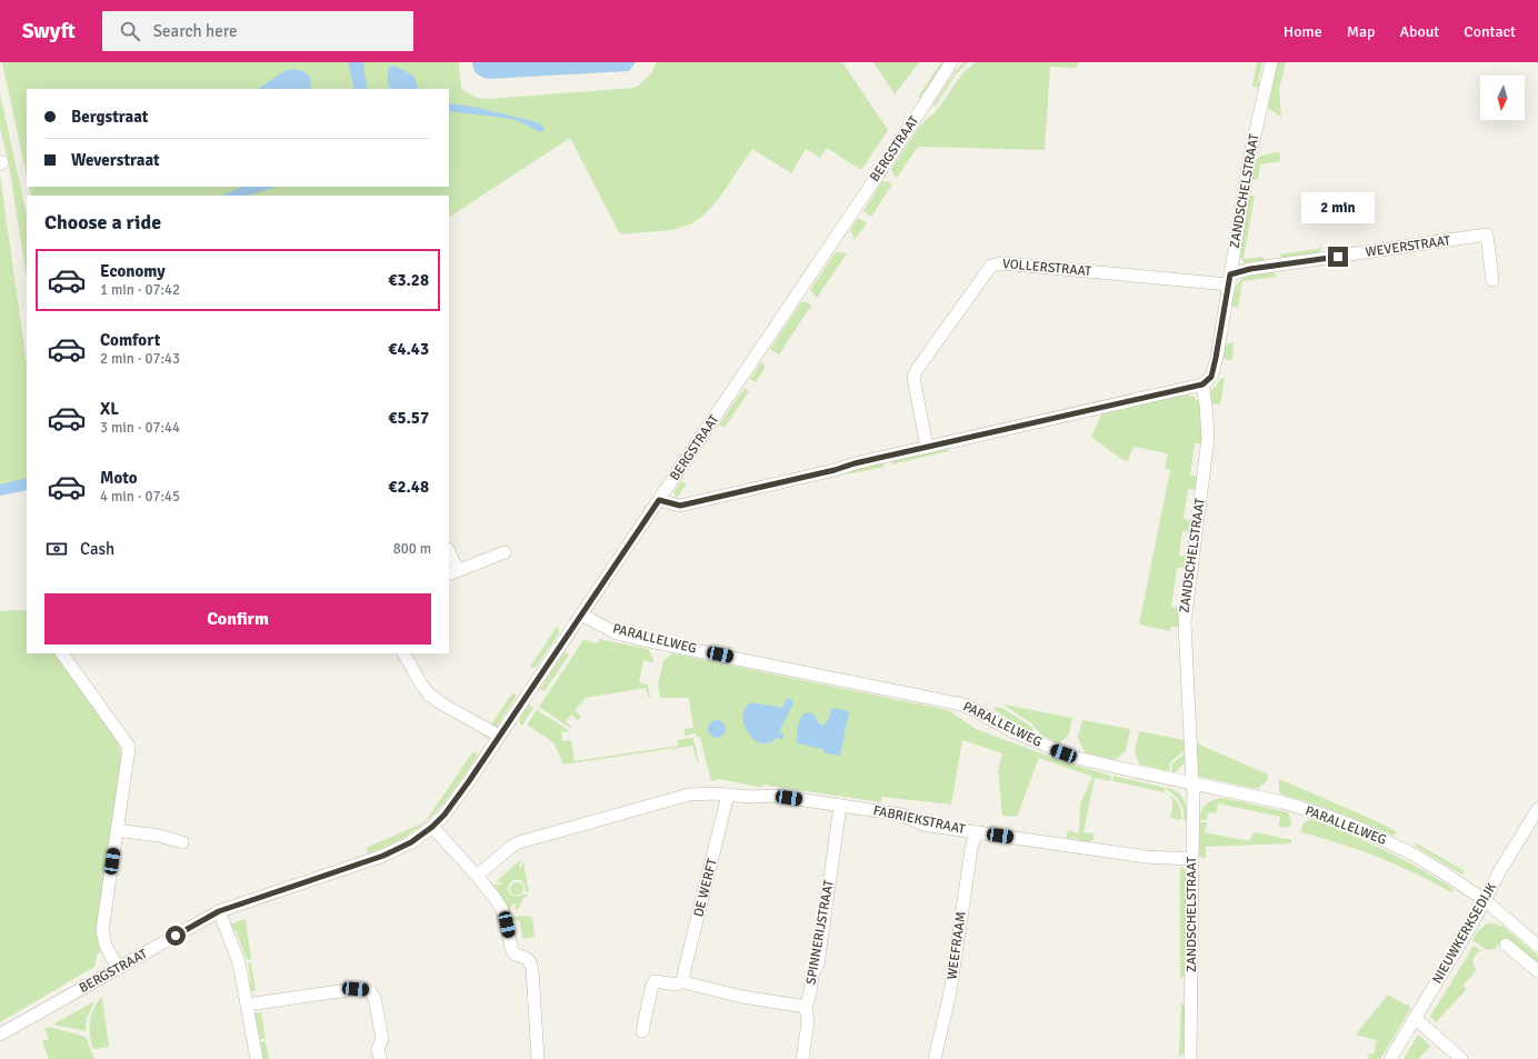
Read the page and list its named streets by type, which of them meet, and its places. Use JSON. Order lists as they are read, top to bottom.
{
  "streets": {
    "street": [
      "BERGSTRAAT",
      "ZANDSCHELSTRAAT",
      "WEVERSTRAAT",
      "VOLLERSTRAAT",
      "PARALLELWEG",
      "FABRIEKSTRAAT",
      "DE WERFT",
      "SPINNERIJSTRAAT",
      "NIEUWKERKSEDIJK",
      "WEEFRAAM"
    ]
  },
  "crossings": [
    ["BERGSTRAAT", "PARALLELWEG"],
    ["ZANDSCHELSTRAAT", "WEVERSTRAAT"],
    ["ZANDSCHELSTRAAT", "VOLLERSTRAAT"],
    ["ZANDSCHELSTRAAT", "PARALLELWEG"],
    ["ZANDSCHELSTRAAT", "FABRIEKSTRAAT"],
    ["WEVERSTRAAT", "VOLLERSTRAAT"],
    ["PARALLELWEG", "NIEUWKERKSEDIJK"],
    ["FABRIEKSTRAAT", "DE WERFT"],
    ["FABRIEKSTRAAT", "SPINNERIJSTRAAT"],
    ["FABRIEKSTRAAT", "WEEFRAAM"]
  ],
  "north": "bottom",
  "page": {
    "header": "Swyft",
    "search": "Search here",
    "nav": [
      "Home",
      "Map",
      "About",
      "Contact"
    ],
    "banner": ["Bergstraat", "Weverstraat"],
    "bubble": "2 min",
    "heading": "Choose a ride",
    "list": [
      {
        "name": "Economy",
        "note": "1 min · 07:42",
        "value": "€3.28"
      },
      {
        "name": "Comfort",
        "note": "2 min · 07:43",
        "value": "€4.43"
      },
      {
        "name": "XL",
        "note": "3 min · 07:44",
        "value": "€5.57"
      },
      {
        "name": "Moto",
        "note": "4 min · 07:45",
        "value": "€2.48"
      }
    ],
    "pay": ["Cash", "800 m"],
    "buttons": "Confirm"
  }
}
